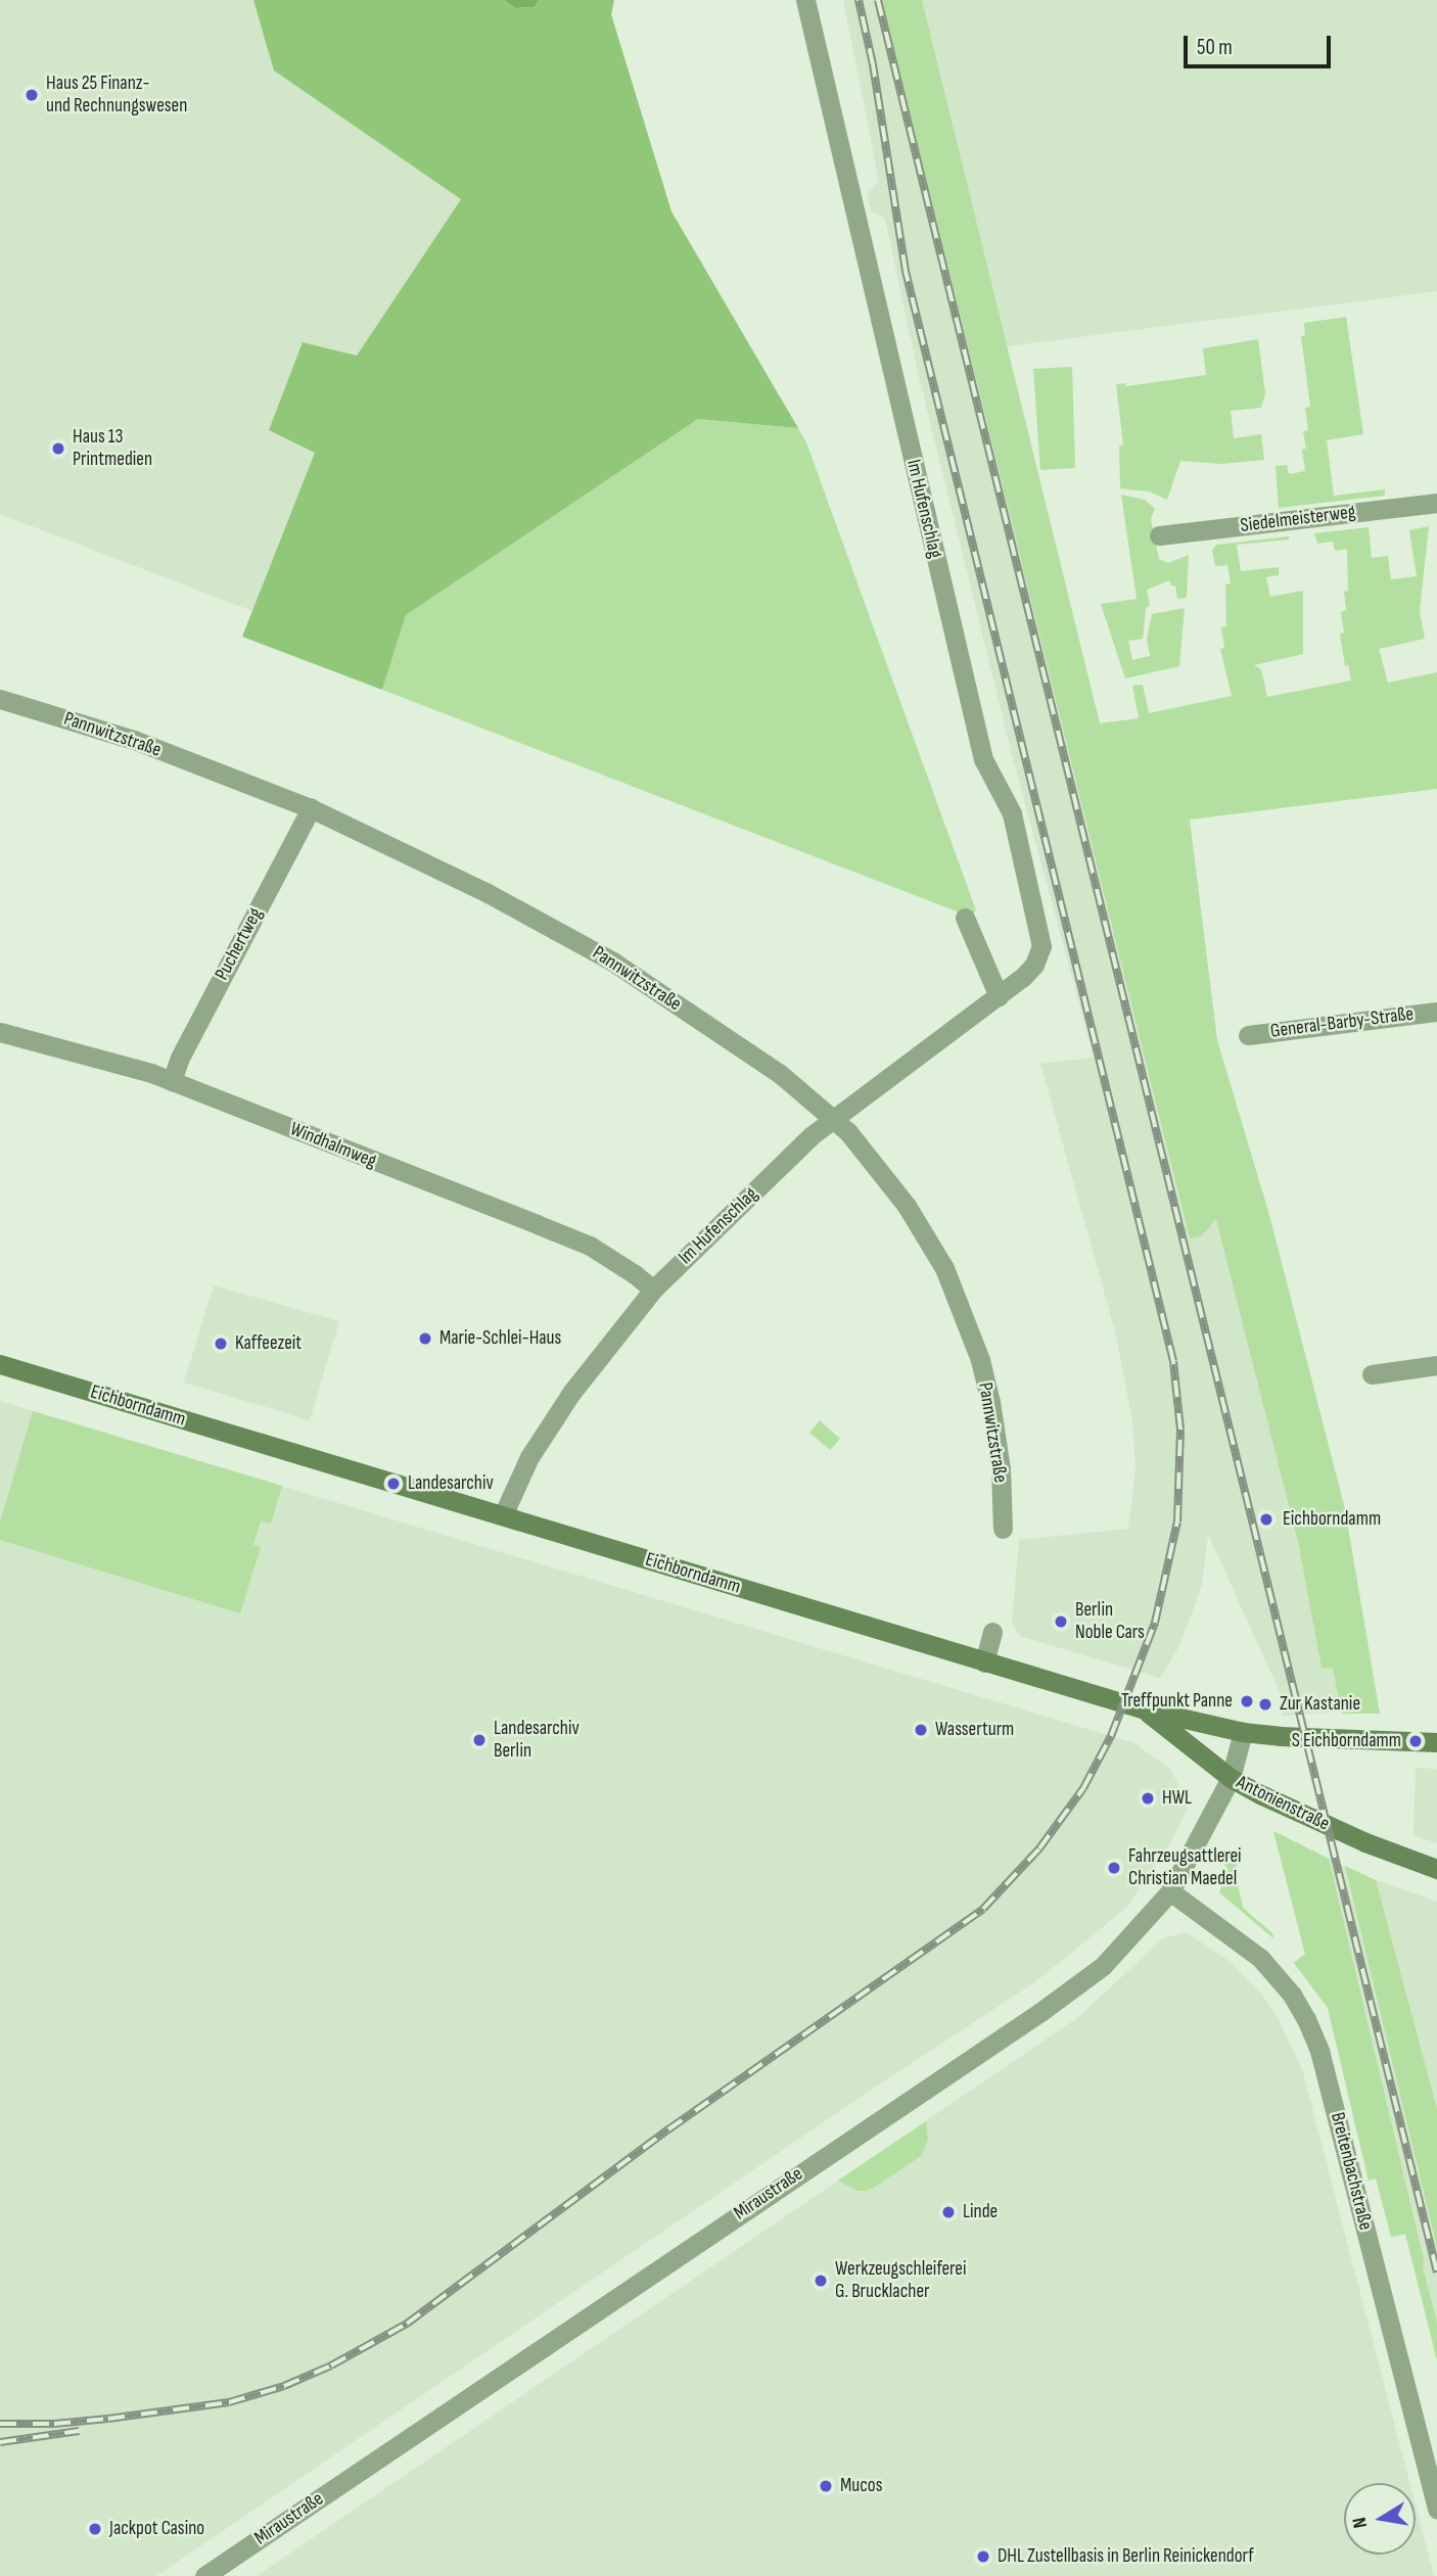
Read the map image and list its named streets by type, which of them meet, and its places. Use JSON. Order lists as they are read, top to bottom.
{
  "streets": {
    "main road": ["Eichborndamm", "Antonienstraße"],
    "street": [
      "Im Hufenschlag",
      "Siedelmeisterweg",
      "Pannwitzstraße",
      "Puchertweg",
      "General-Barby-Straße",
      "Windhalmweg",
      "Breitenbachstraße",
      "Miraustraße"
    ]
  },
  "crossings": [
    ["Im Hufenschlag", "Pannwitzstraße"],
    ["Im Hufenschlag", "Windhalmweg"],
    ["Im Hufenschlag", "Eichborndamm"],
    ["Pannwitzstraße", "Puchertweg"],
    ["Puchertweg", "Windhalmweg"],
    ["Eichborndamm", "Antonienstraße"],
    ["Eichborndamm", "Miraustraße"],
    ["Antonienstraße", "Miraustraße"],
    ["Breitenbachstraße", "Miraustraße"]
  ],
  "places": [
    "Haus 25 Finanz- und Rechnungswesen",
    "Haus 13 Printmedien",
    "Marie-Schlei-Haus",
    "Kaffeezeit",
    "Landesarchiv",
    "Eichborndamm",
    "Berlin Noble Cars",
    "Treffpunkt Panne",
    "Zur Kastanie",
    "Wasserturm",
    "Landesarchiv Berlin",
    "S Eichborndamm",
    "HWL",
    "Fahrzeugsattlerei Christian Maedel",
    "Linde",
    "Werkzeugschleiferei G. Brucklacher",
    "Mucos",
    "Jackpot Casino",
    "DHL Zustellbasis in Berlin Reinickendorf"
  ],
  "scale_bar": "50 m",
  "north": "left"
}
